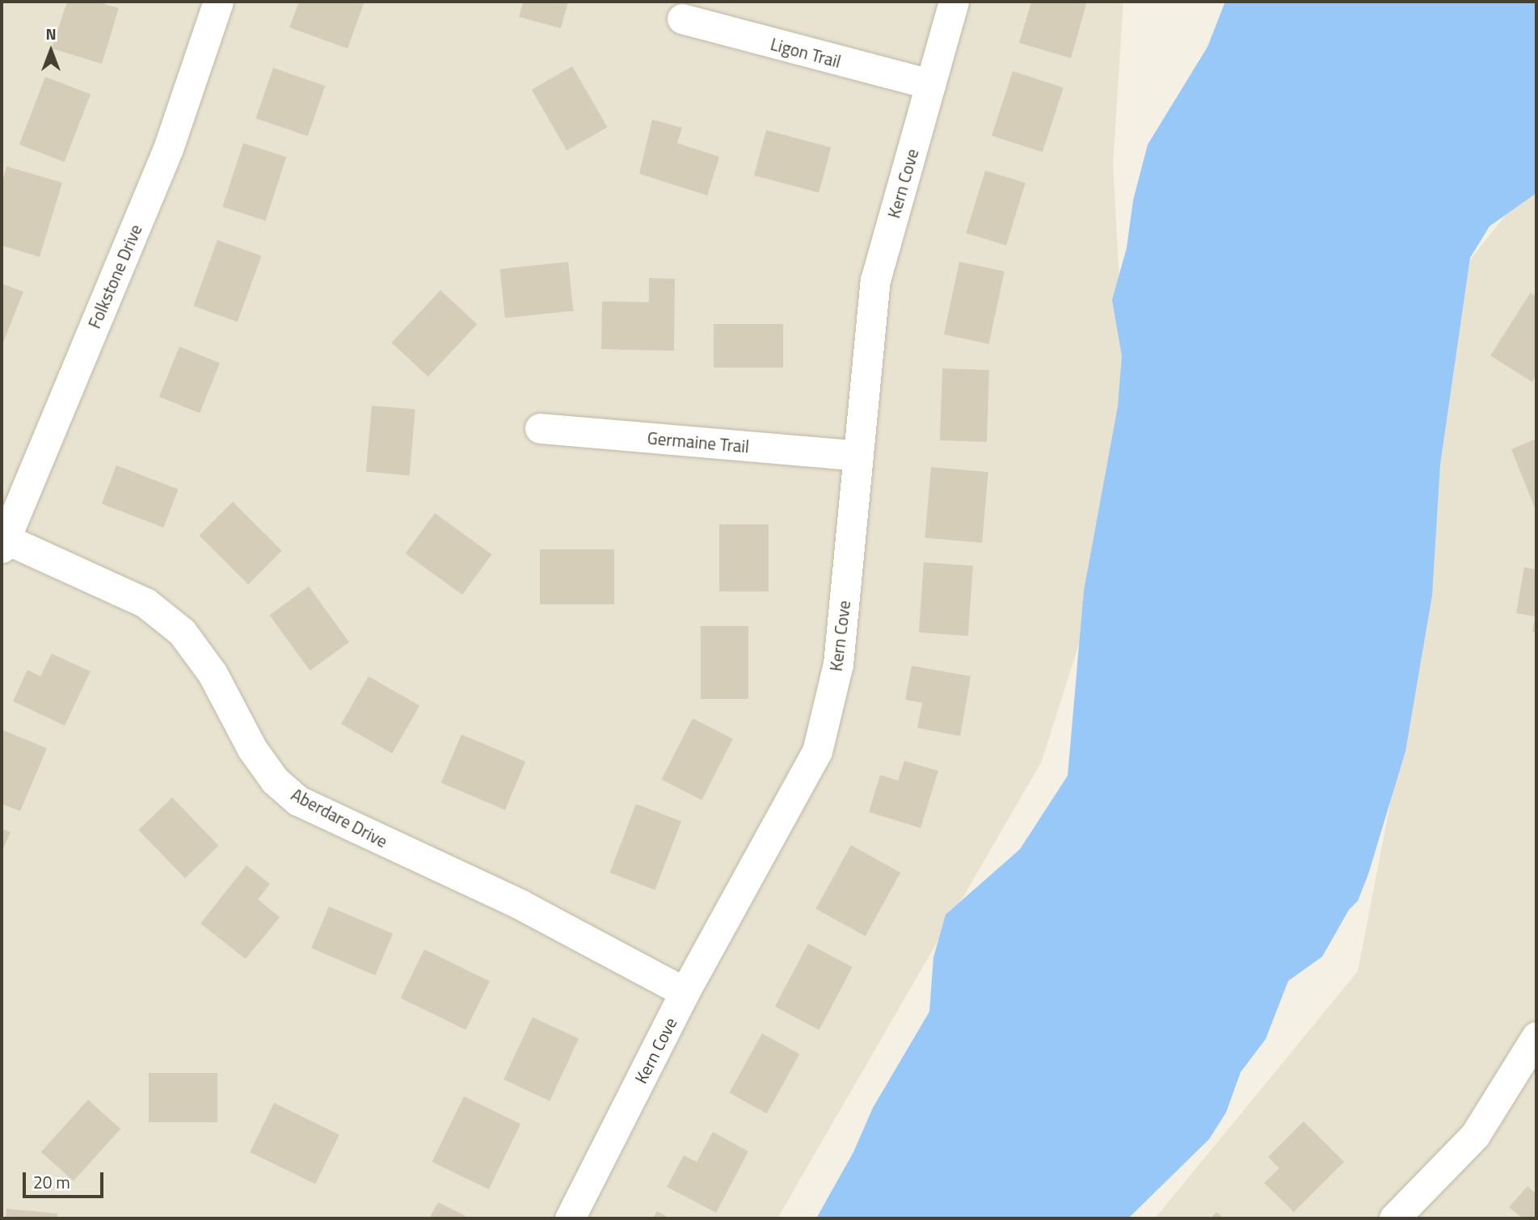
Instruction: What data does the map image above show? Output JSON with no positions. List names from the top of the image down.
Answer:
{
  "streets": {
    "street": [
      "Ligon Trail",
      "Kern Cove",
      "Folkstone Drive",
      "Germaine Trail",
      "Aberdare Drive"
    ]
  },
  "crossings": [
    ["Ligon Trail", "Kern Cove"],
    ["Kern Cove", "Germaine Trail"],
    ["Kern Cove", "Aberdare Drive"],
    ["Folkstone Drive", "Aberdare Drive"]
  ],
  "scale_bar": "20 m",
  "north": "top"
}
